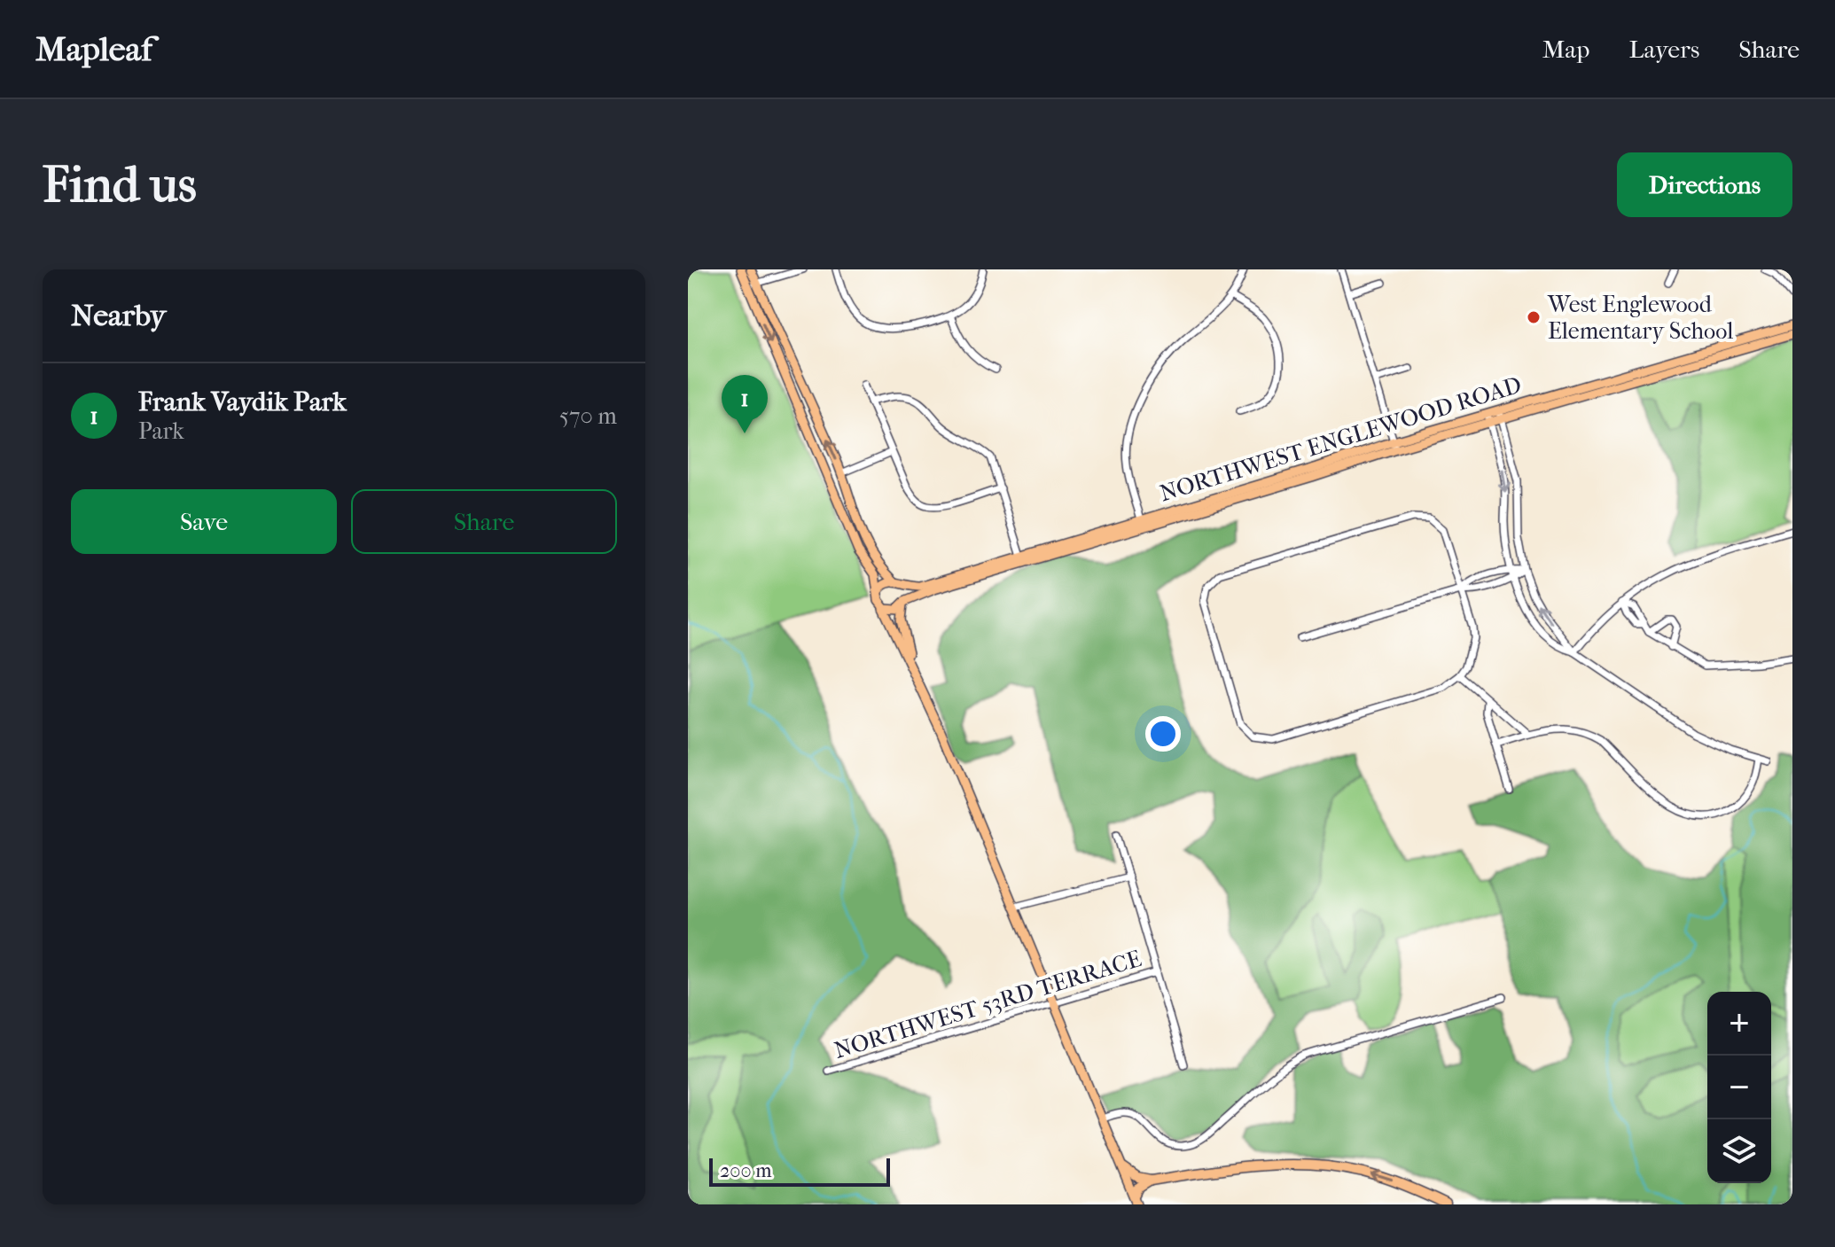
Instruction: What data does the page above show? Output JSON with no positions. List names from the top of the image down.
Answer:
{
  "streets": {
    "main road": ["NORTHWEST ENGLEWOOD ROAD"],
    "street": ["NORTHWEST 53RD TERRACE"]
  },
  "places": ["West Englewood Elementary School"],
  "scale_bar": "200 m",
  "page": {
    "header": "Mapleaf",
    "nav": ["Map", "Layers", "Share"],
    "buttons": [
      "Directions",
      ["Save", "Share"]
    ],
    "title": "Find us",
    "heading": "Nearby",
    "list": [
      {
        "mark": "1",
        "name": "Frank Vaydik Park",
        "note": "Park",
        "value": "570 m"
      }
    ],
    "pins": "1",
    "map_buttons": ["+", "−"],
    "scale": "200 m"
  }
}
